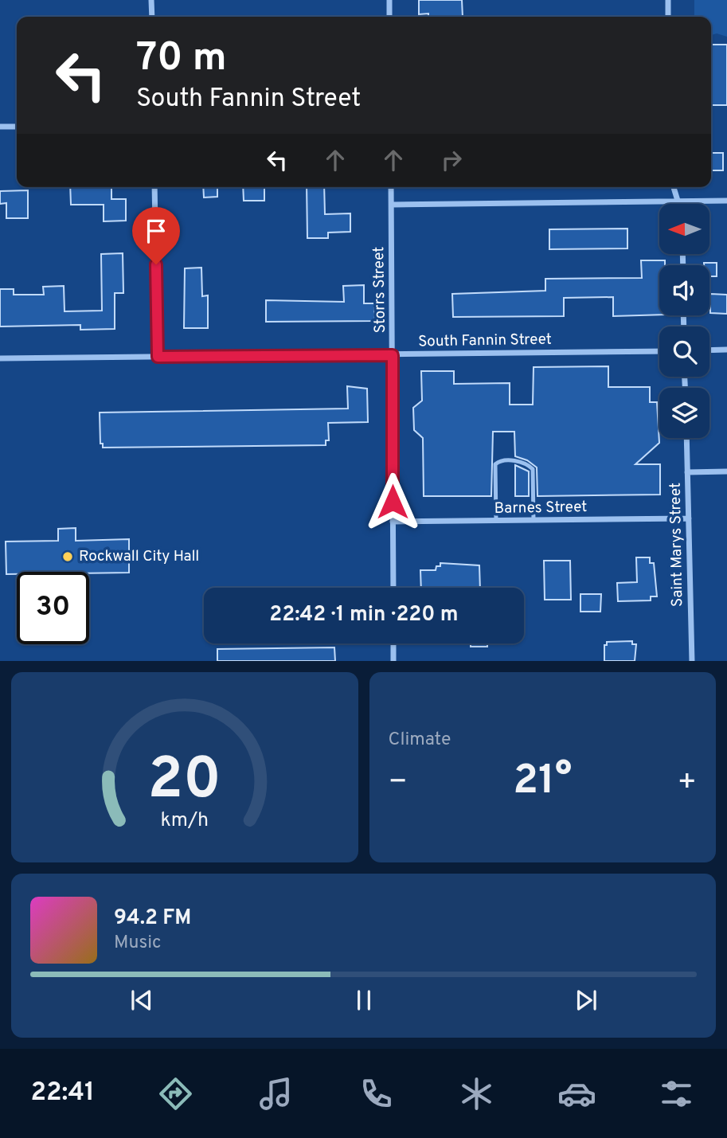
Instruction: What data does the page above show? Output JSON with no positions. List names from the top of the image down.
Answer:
{
  "streets": {
    "street": [
      "Storrs Street",
      "South Fannin Street",
      "Barnes Street",
      "Saint Marys Street"
    ]
  },
  "crossings": [
    ["Storrs Street", "South Fannin Street"],
    ["Storrs Street", "Barnes Street"],
    ["Barnes Street", "Saint Marys Street"]
  ],
  "places": ["Rockwall City Hall"],
  "north": "left",
  "page": {
    "turn": ["70 m", "South Fannin Street"],
    "limit": "30",
    "trip": "22:42 · 1 min · 220 m",
    "tile": "Climate",
    "heat": ["−", "21°", "+"],
    "song": ["94.2 FM", "Music"],
    "tabs": "22:41",
    "gauge": ["20", "km/h"]
  }
}
